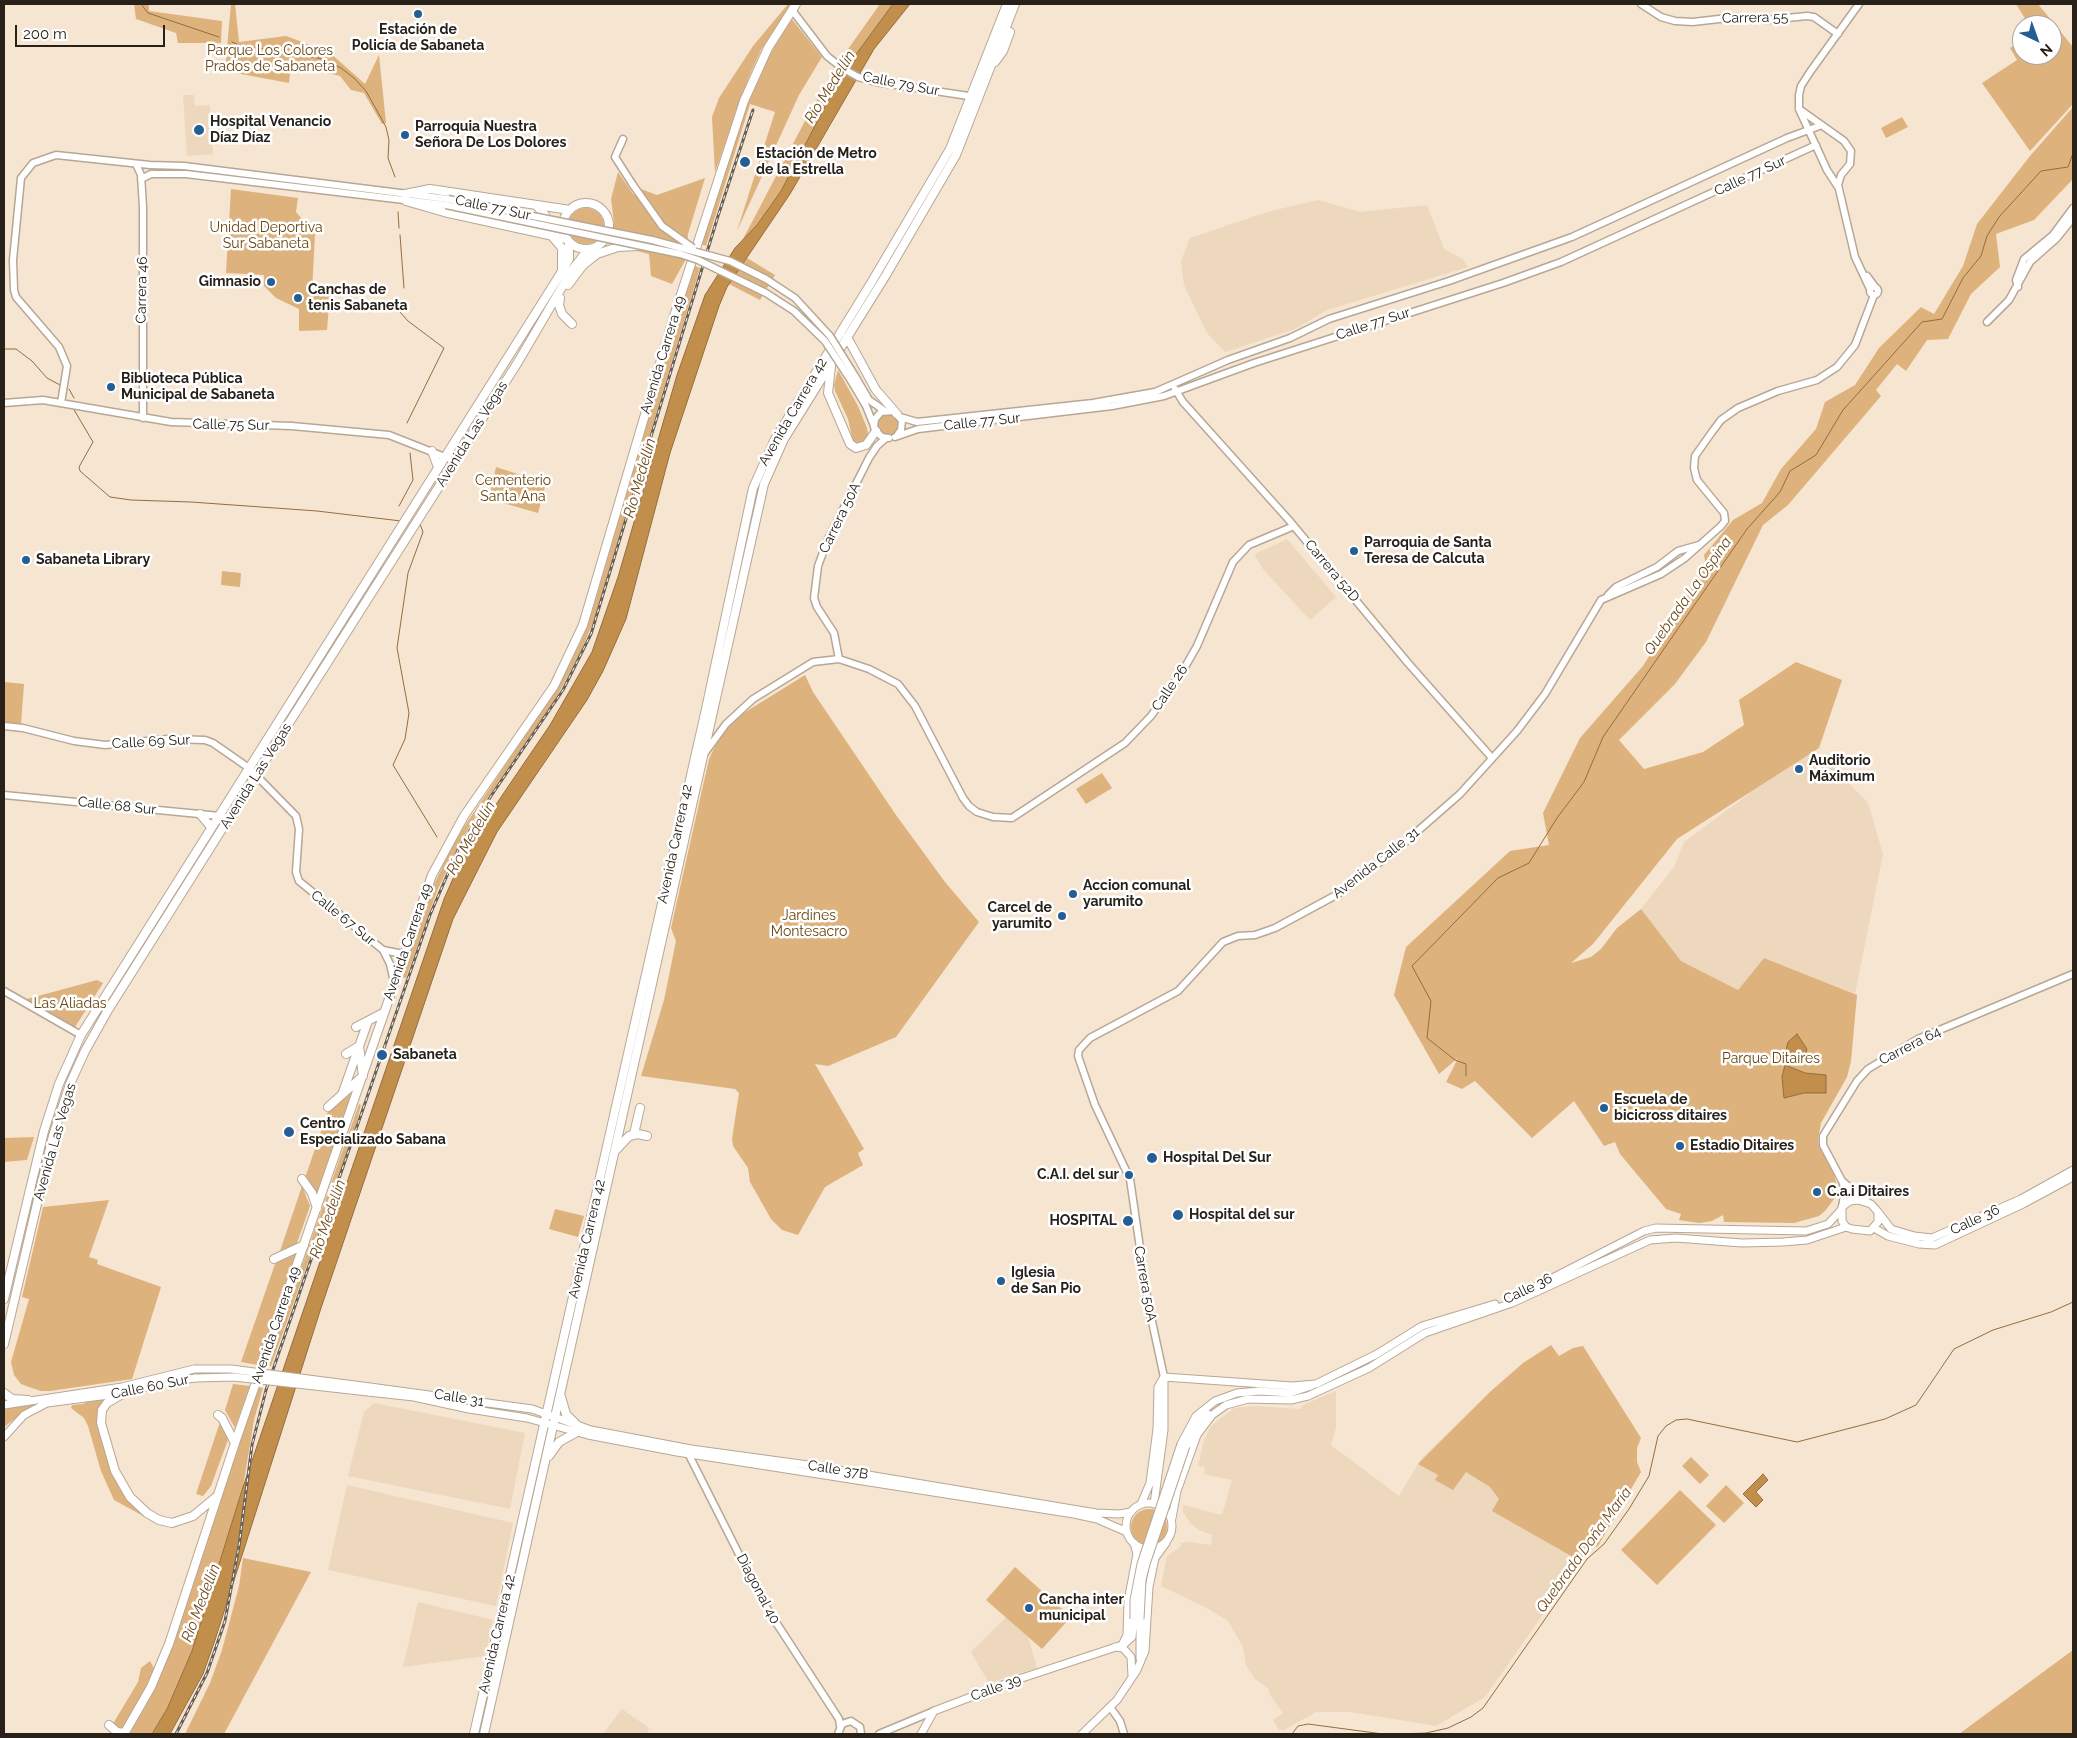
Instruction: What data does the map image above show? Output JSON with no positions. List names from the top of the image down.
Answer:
{
  "streets": {
    "main road": [
      "Avenida Carrera 49",
      "Avenida Carrera 42",
      "Avenida Las Vegas",
      "Carrera 50A",
      "Calle 36",
      "Calle 60 Sur",
      "Calle 31",
      "Calle 37B",
      "Calle 39"
    ],
    "street": [
      "Carrera 55",
      "Calle 79 Sur",
      "Calle 77 Sur",
      "Carrera 46",
      "Calle 75 Sur",
      "Carrera 52D",
      "Calle 26",
      "Calle 69 Sur",
      "Calle 68 Sur",
      "Avenida Calle 31",
      "Calle 67 Sur",
      "Carrera 64",
      "Diagonal 40"
    ]
  },
  "crossings": [
    ["Calle 79 Sur", "Avenida Carrera 49"],
    ["Calle 79 Sur", "Avenida Carrera 42"],
    ["Calle 77 Sur", "Carrera 46"],
    ["Calle 77 Sur", "Calle 75 Sur"],
    ["Calle 77 Sur", "Carrera 50A"],
    ["Calle 77 Sur", "Carrera 52D"],
    ["Carrera 46", "Calle 75 Sur"],
    ["Avenida Carrera 49", "Calle 67 Sur"],
    ["Avenida Carrera 42", "Calle 31"],
    ["Avenida Carrera 42", "Calle 37B"],
    ["Calle 75 Sur", "Avenida Las Vegas"],
    ["Avenida Las Vegas", "Calle 69 Sur"],
    ["Avenida Las Vegas", "Calle 68 Sur"],
    ["Carrera 50A", "Calle 26"],
    ["Carrera 50A", "Avenida Calle 31"],
    ["Carrera 50A", "Calle 36"],
    ["Carrera 50A", "Calle 37B"],
    ["Carrera 52D", "Calle 26"],
    ["Carrera 52D", "Avenida Calle 31"],
    ["Calle 69 Sur", "Calle 67 Sur"],
    ["Carrera 64", "Calle 36"],
    ["Calle 36", "Calle 37B"],
    ["Calle 60 Sur", "Calle 31"],
    ["Calle 31", "Calle 37B"],
    ["Calle 37B", "Diagonal 40"]
  ],
  "water": ["Río Medellín", "Quebrada La Ospina", "Quebrada Doña María"],
  "parks": [
    "Parque Los Colores Prados de Sabaneta",
    "Unidad Deportiva Sur Sabaneta",
    "Cementerio Santa Ana",
    "Jardines Montesacro",
    "Las Aliadas",
    "Parque Ditaires"
  ],
  "places": [
    "Estación de Policía de Sabaneta",
    "Hospital Venancio Díaz Díaz",
    "Parroquia Nuestra Señora De Los Dolores",
    "Estación de Metro de la Estrella",
    "Gimnasio",
    "Canchas de tenis Sabaneta",
    "Biblioteca Pública Municipal de Sabaneta",
    "Parroquia de Santa Teresa de Calcuta",
    "Sabaneta Library",
    "Auditorio Máximum",
    "Accion comunal yarumito",
    "Carcel de yarumito",
    "Sabaneta",
    "Escuela de bicicross ditaires",
    "Centro Especializado Sabana",
    "Estadio Ditaires",
    "Hospital Del Sur",
    "C.A.I. del sur",
    "C.a.i Ditaires",
    "Hospital del sur",
    "HOSPITAL",
    "Iglesia de San Pio",
    "Cancha inter municipal"
  ],
  "scale_bar": "200 m",
  "north": "bottom right"
}
